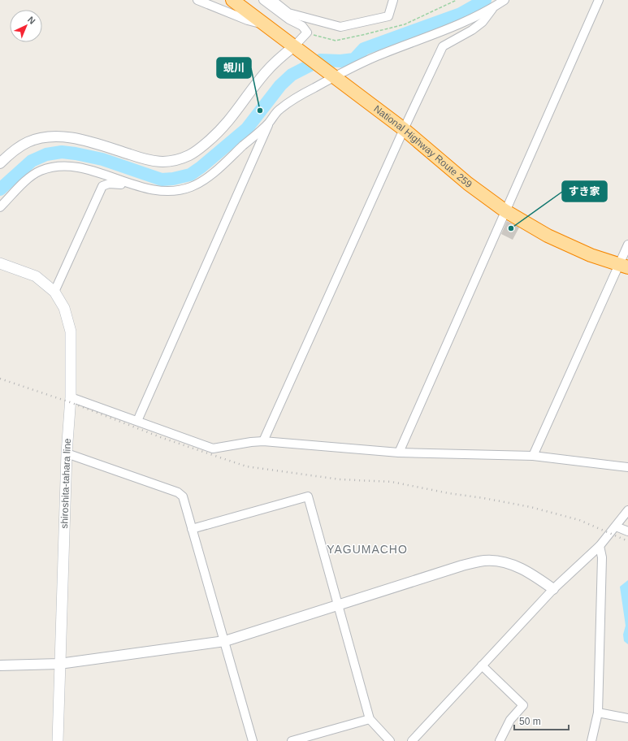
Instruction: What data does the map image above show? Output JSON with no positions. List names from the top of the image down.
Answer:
{
  "streets": {
    "highway": ["National Highway Route 259"],
    "main road": ["shiroshita-tahara line"]
  },
  "districts": ["YAGUMACHO"],
  "places": ["蜆川", "すき家"],
  "scale_bar": "50 m",
  "north": "top right"
}
